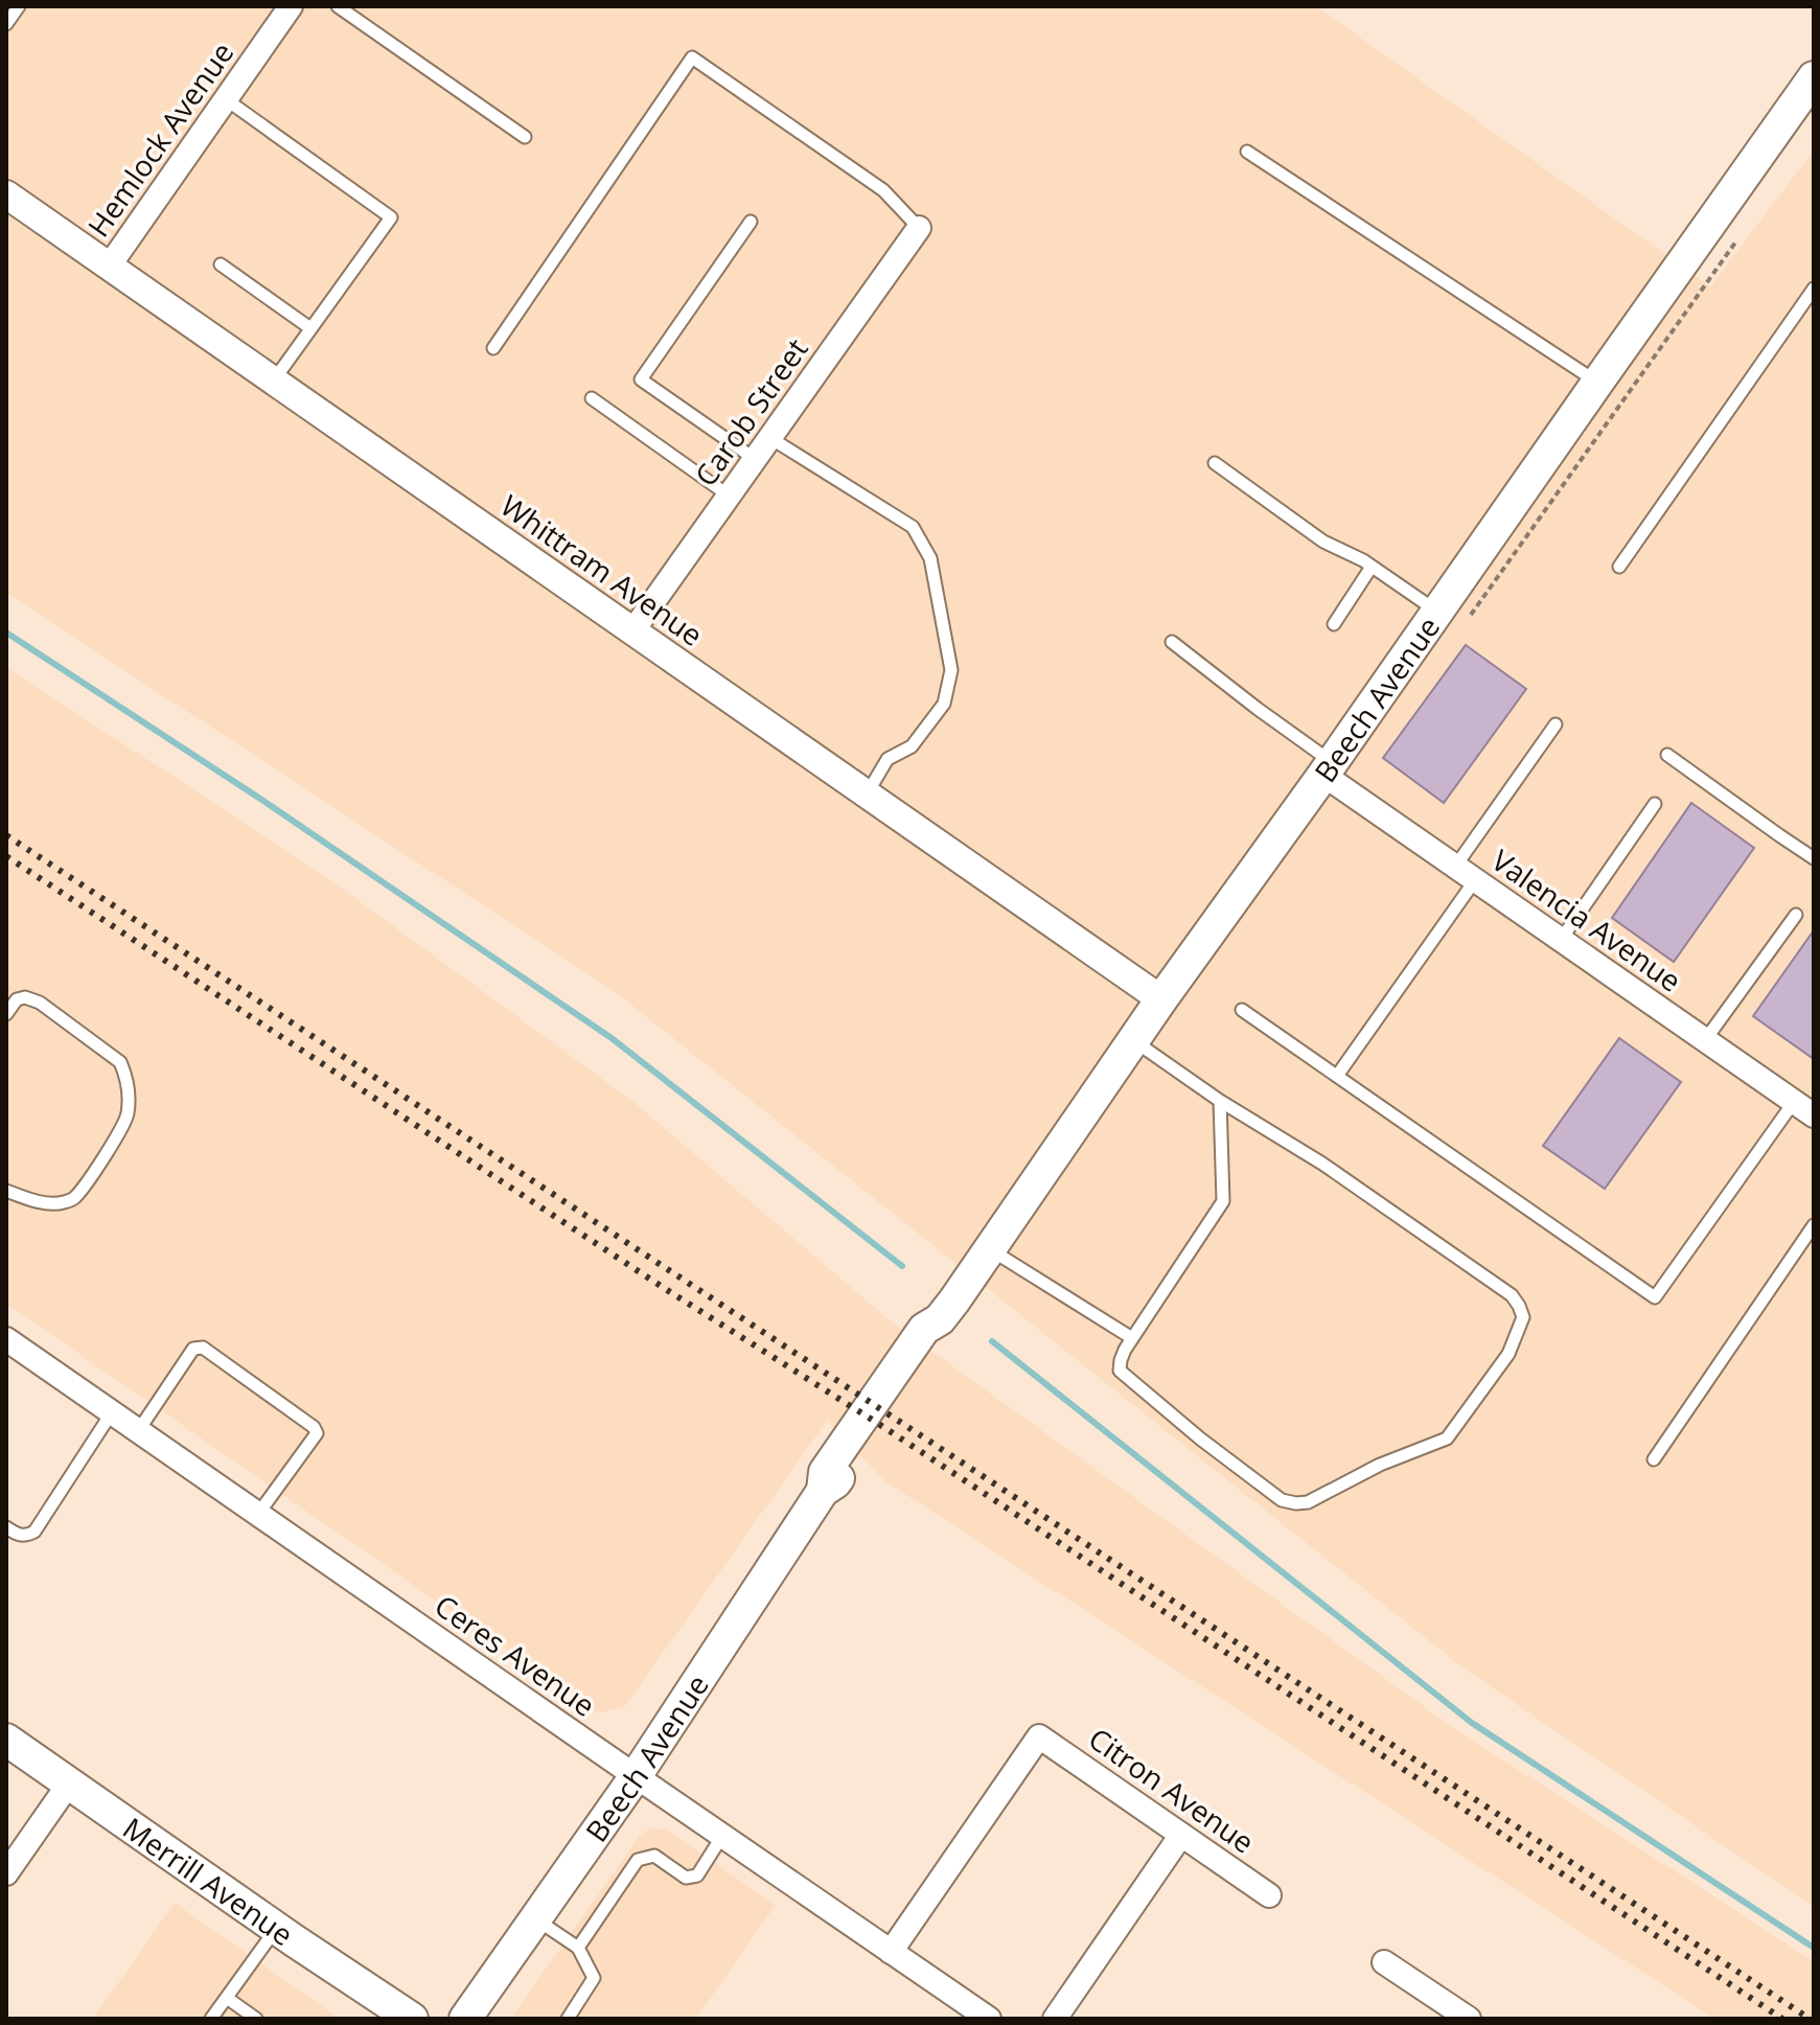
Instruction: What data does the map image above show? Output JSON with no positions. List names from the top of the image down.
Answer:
{
  "streets": {
    "main road": ["Beech Avenue", "Merrill Avenue"],
    "street": [
      "Hemlock Avenue",
      "Carob Street",
      "Whittram Avenue",
      "Valencia Avenue",
      "Ceres Avenue",
      "Citron Avenue"
    ]
  },
  "crossings": [
    ["Hemlock Avenue", "Whittram Avenue"],
    ["Carob Street", "Whittram Avenue"],
    ["Whittram Avenue", "Beech Avenue"],
    ["Beech Avenue", "Valencia Avenue"],
    ["Beech Avenue", "Ceres Avenue"],
    ["Ceres Avenue", "Citron Avenue"]
  ]
}
